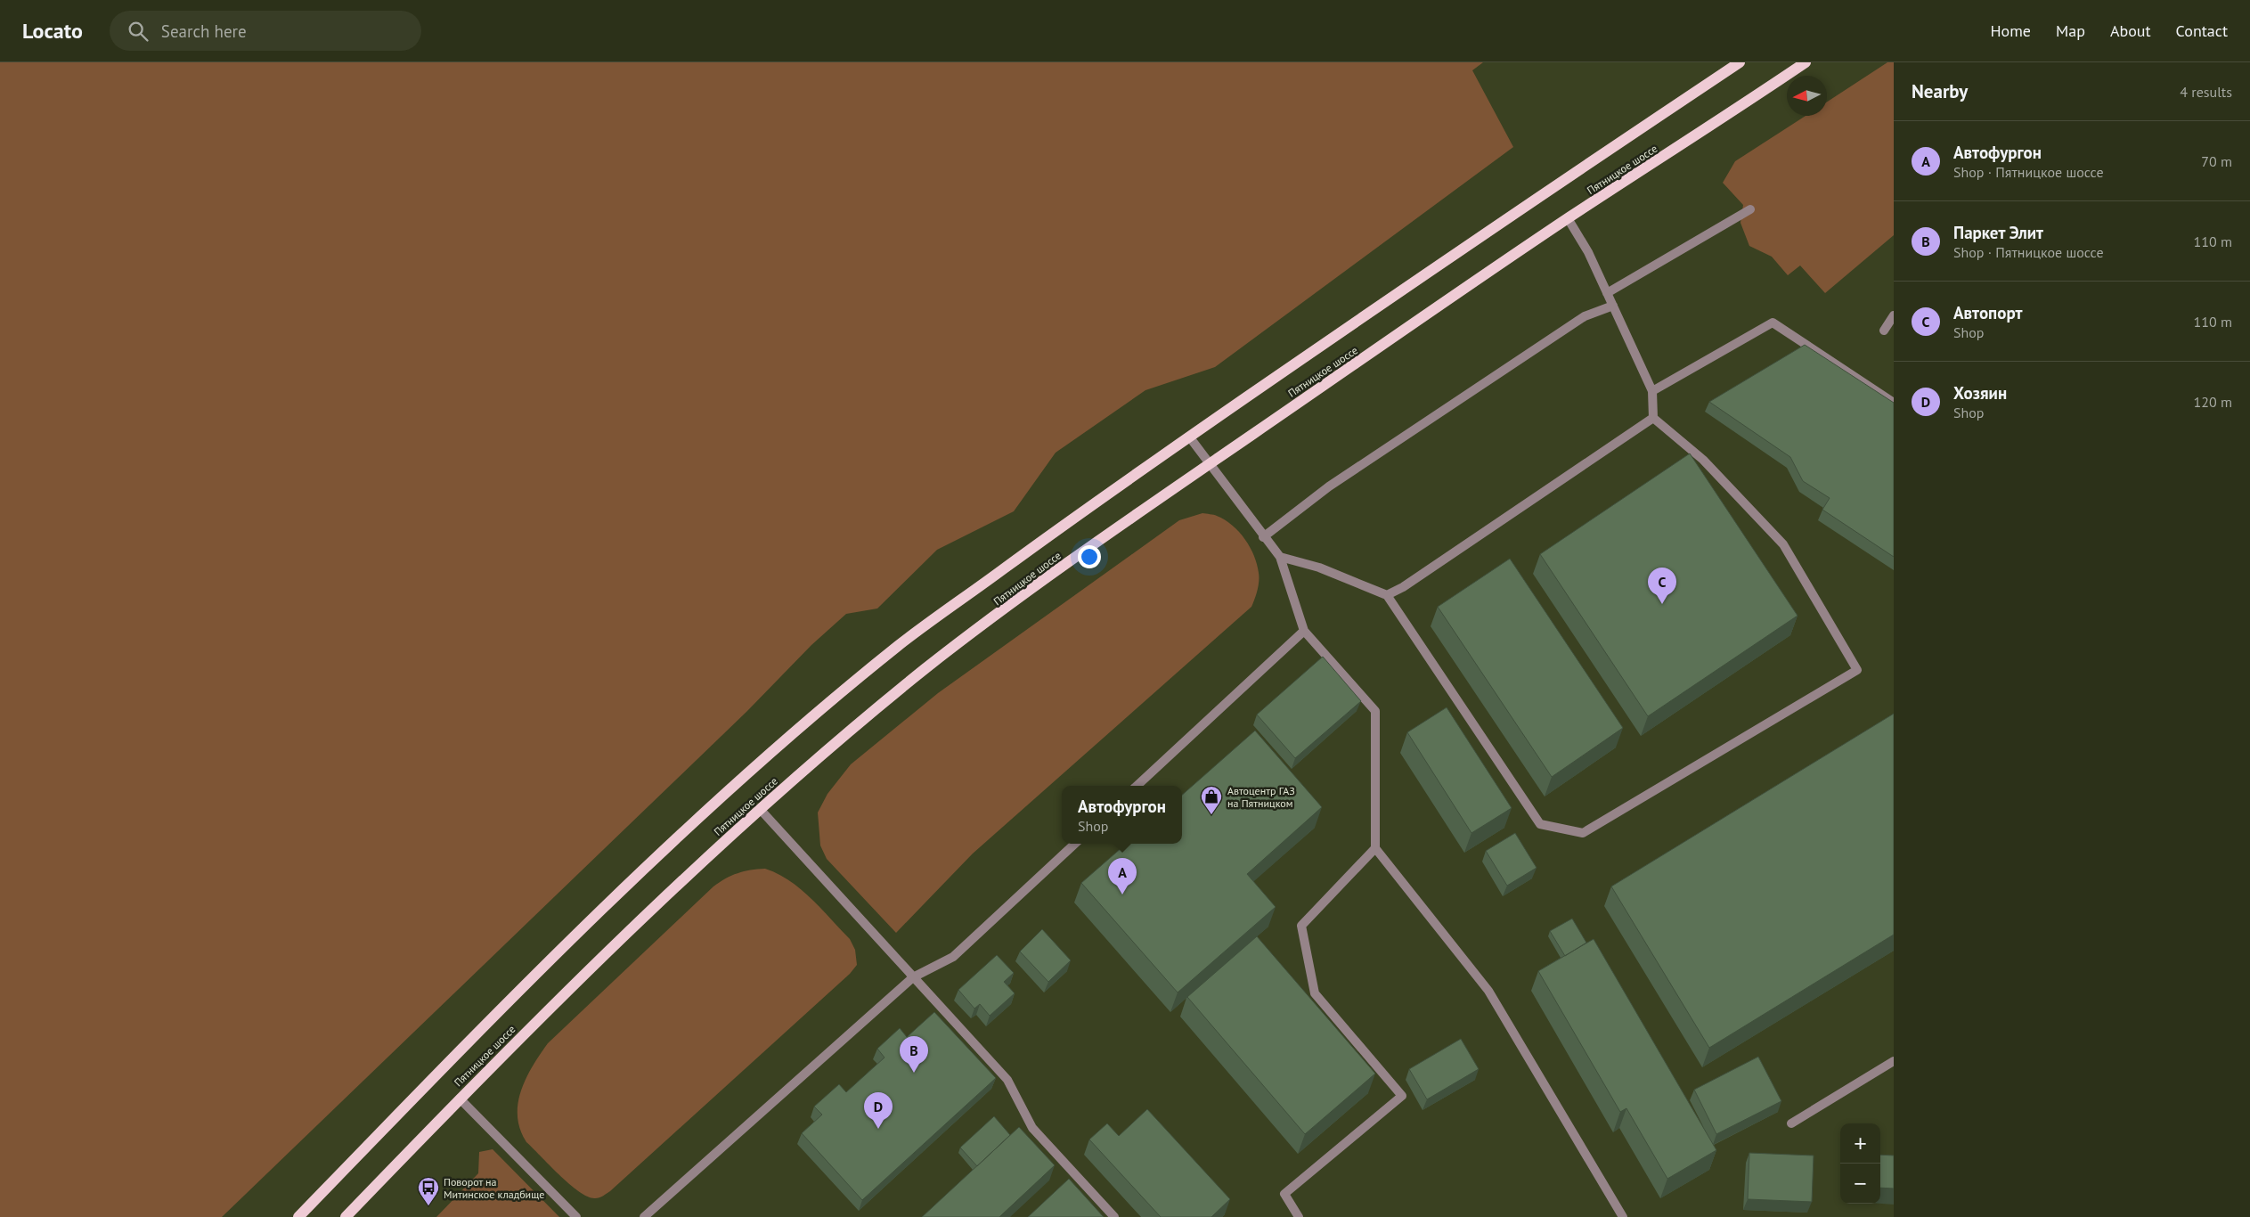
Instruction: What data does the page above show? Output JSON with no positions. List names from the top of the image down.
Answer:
{
  "streets": {
    "main road": ["Пятницкое шоссе"]
  },
  "places": {
    "shop": ["Автоцентр ГАЗ на Пятницком"],
    "bus stop": ["Поворот на Митинское кладбище"]
  },
  "north": "left",
  "page": {
    "header": "Locato",
    "search": "Search here",
    "nav": [
      "Home",
      "Map",
      "About",
      "Contact"
    ],
    "heading": ["Nearby", "4 results"],
    "list": [
      {
        "mark": "A",
        "name": "Автофургон",
        "note": "Shop · Пятницкое шоссе",
        "value": "70 m"
      },
      {
        "mark": "B",
        "name": "Паркет Элит",
        "note": "Shop · Пятницкое шоссе",
        "value": "110 m"
      },
      {
        "mark": "C",
        "name": "Автопорт",
        "note": "Shop",
        "value": "110 m"
      },
      {
        "mark": "D",
        "name": "Хозяин",
        "note": "Shop",
        "value": "120 m"
      }
    ],
    "pins": [
      "C",
      "A",
      "B",
      "D"
    ],
    "popup": ["Автофургон", "Shop"],
    "map_buttons": ["+", "−"]
  }
}
